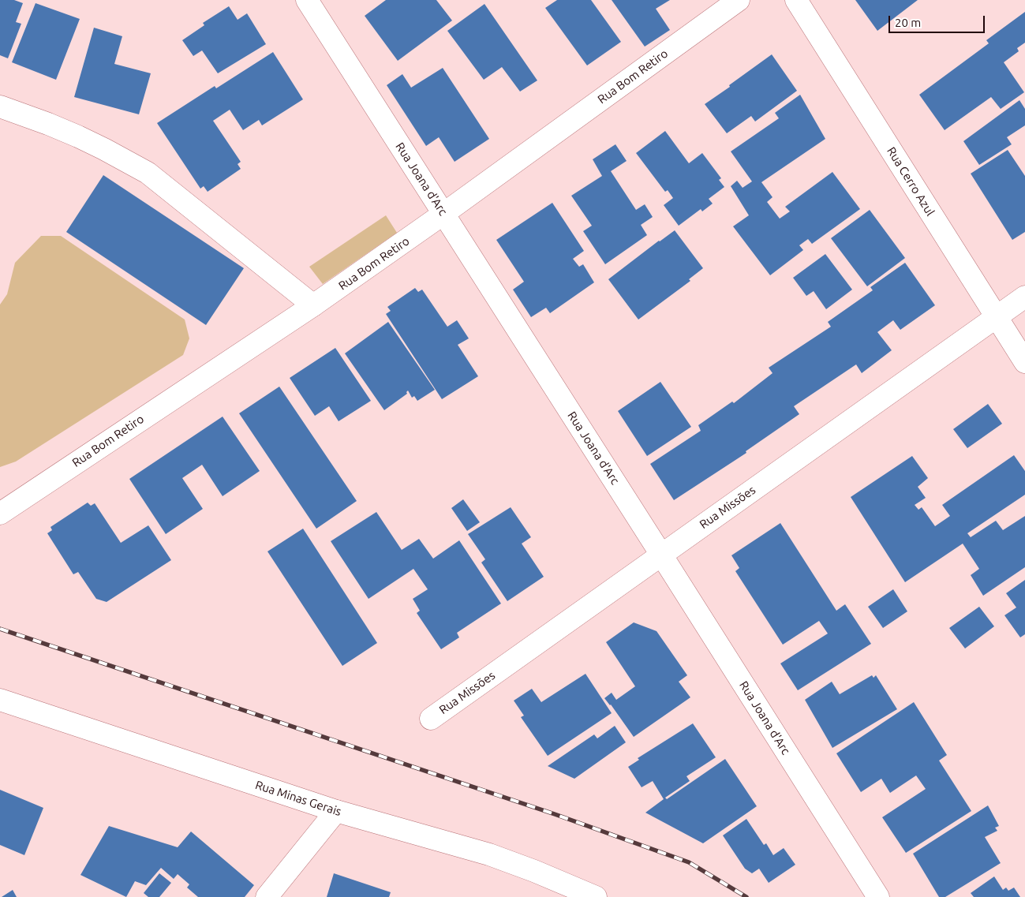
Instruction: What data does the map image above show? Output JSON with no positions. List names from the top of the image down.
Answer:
{
  "streets": {
    "street": [
      "Rua Bom Retiro",
      "Rua Joana d'Arc",
      "Rua Cerro Azul",
      "Rua Missões",
      "Rua Minas Gerais"
    ]
  },
  "crossings": [
    ["Rua Bom Retiro", "Rua Joana d'Arc"],
    ["Rua Joana d'Arc", "Rua Missões"],
    ["Rua Cerro Azul", "Rua Missões"]
  ],
  "scale_bar": "20 m"
}
